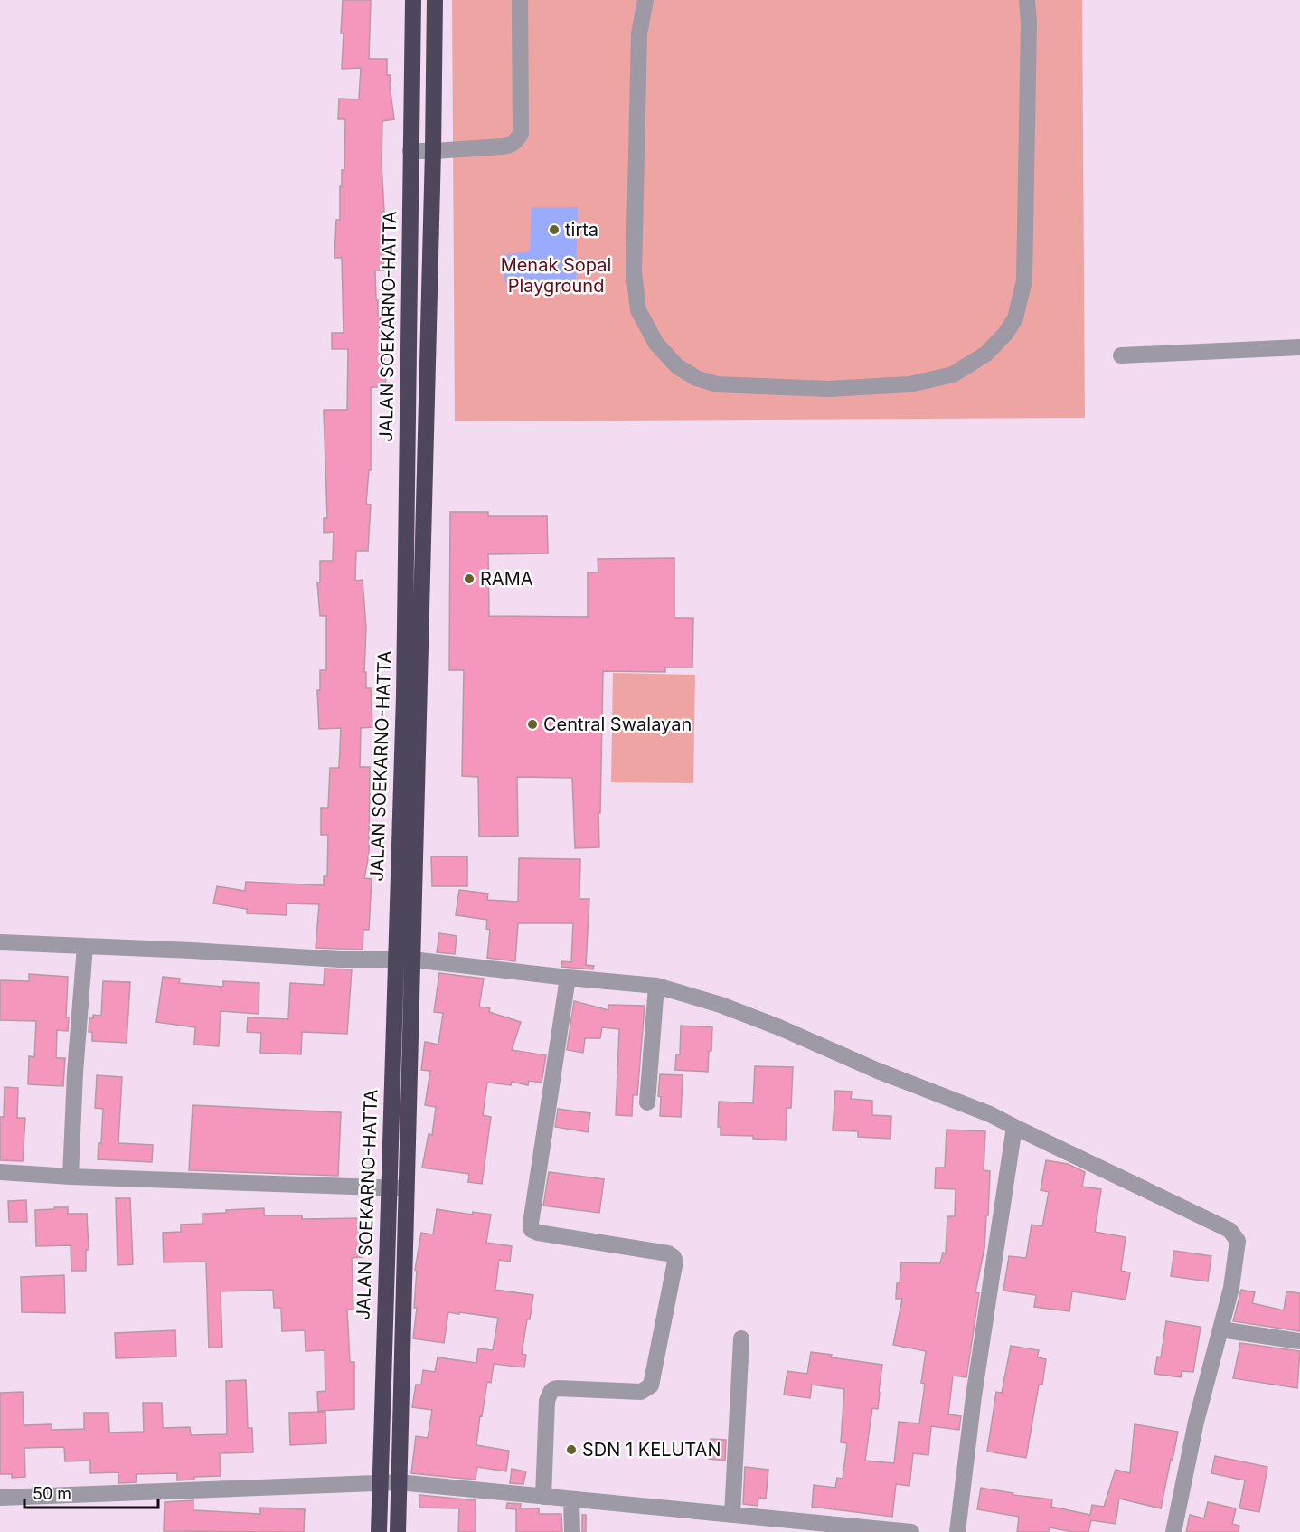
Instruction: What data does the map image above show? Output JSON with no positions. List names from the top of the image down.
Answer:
{
  "streets": {
    "highway": ["JALAN SOEKARNO-HATTA"]
  },
  "parks": ["Menak Sopal Playground"],
  "places": [
    "tirta",
    "RAMA",
    "Central Swalayan",
    "SDN 1 KELUTAN"
  ],
  "scale_bar": "50 m"
}
